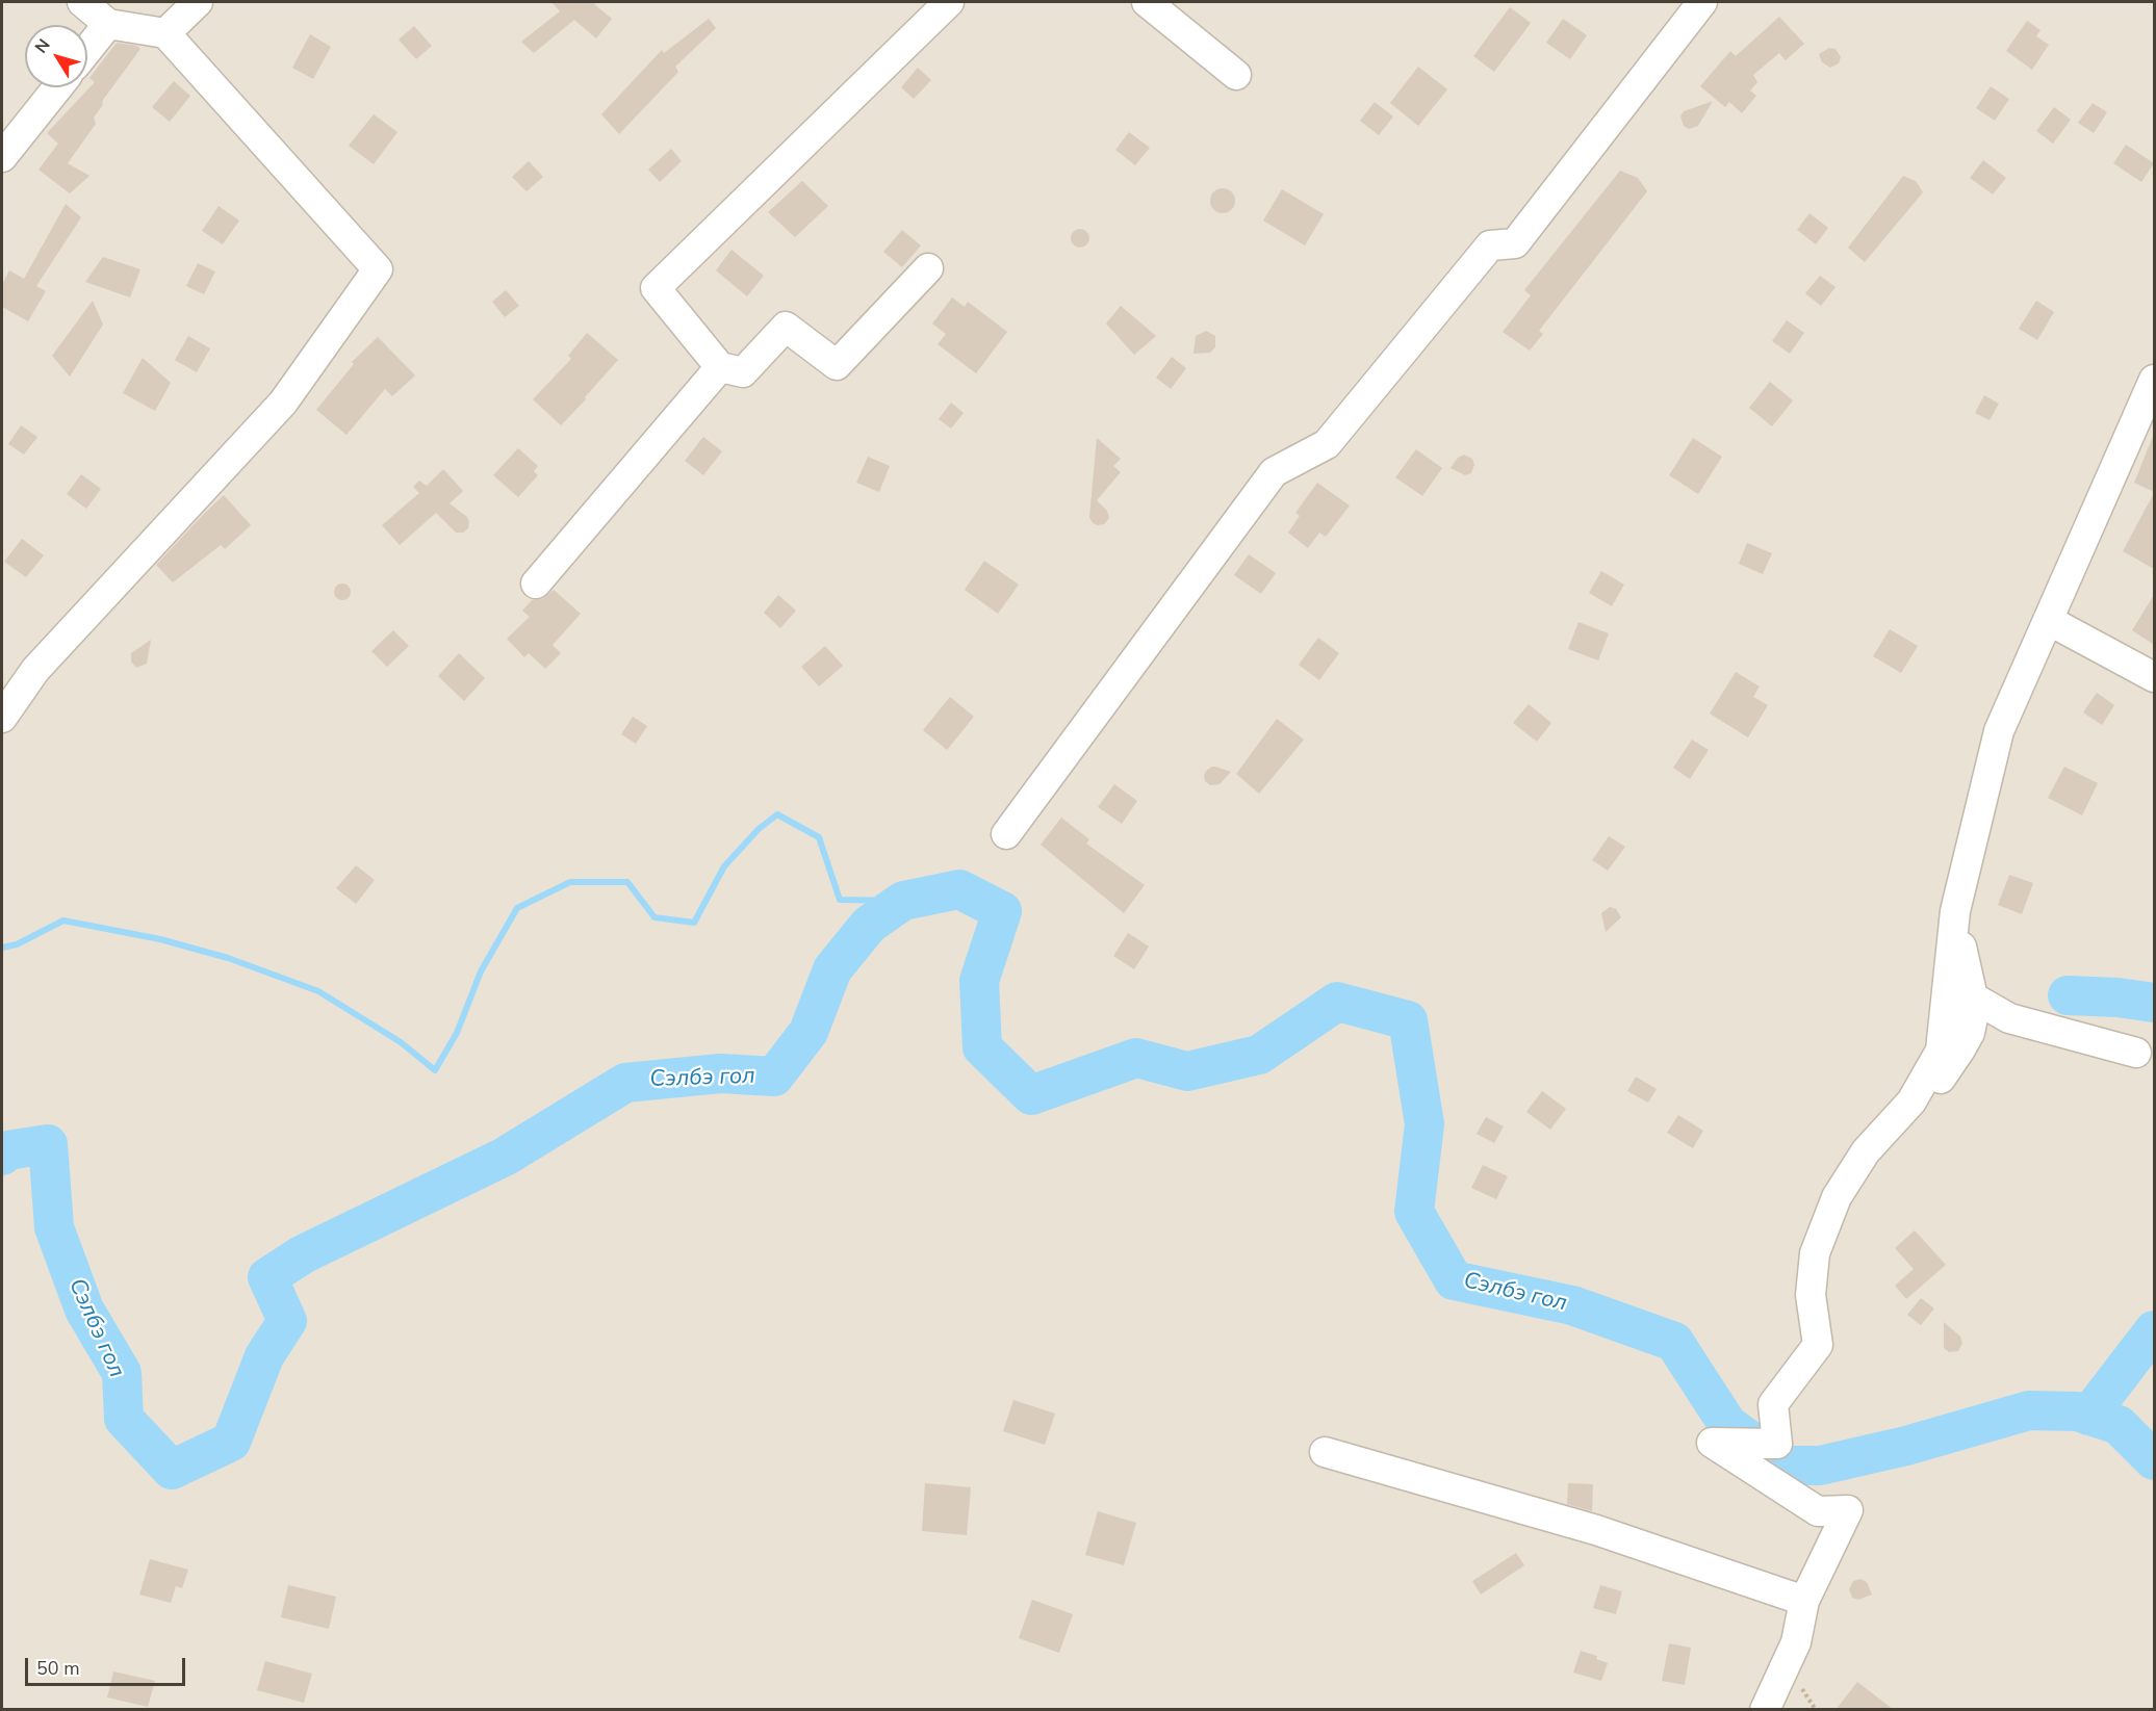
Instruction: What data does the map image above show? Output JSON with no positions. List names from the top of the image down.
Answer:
{
  "water": ["Сэлбэ гол"],
  "scale_bar": "50 m",
  "north": "top left"
}
